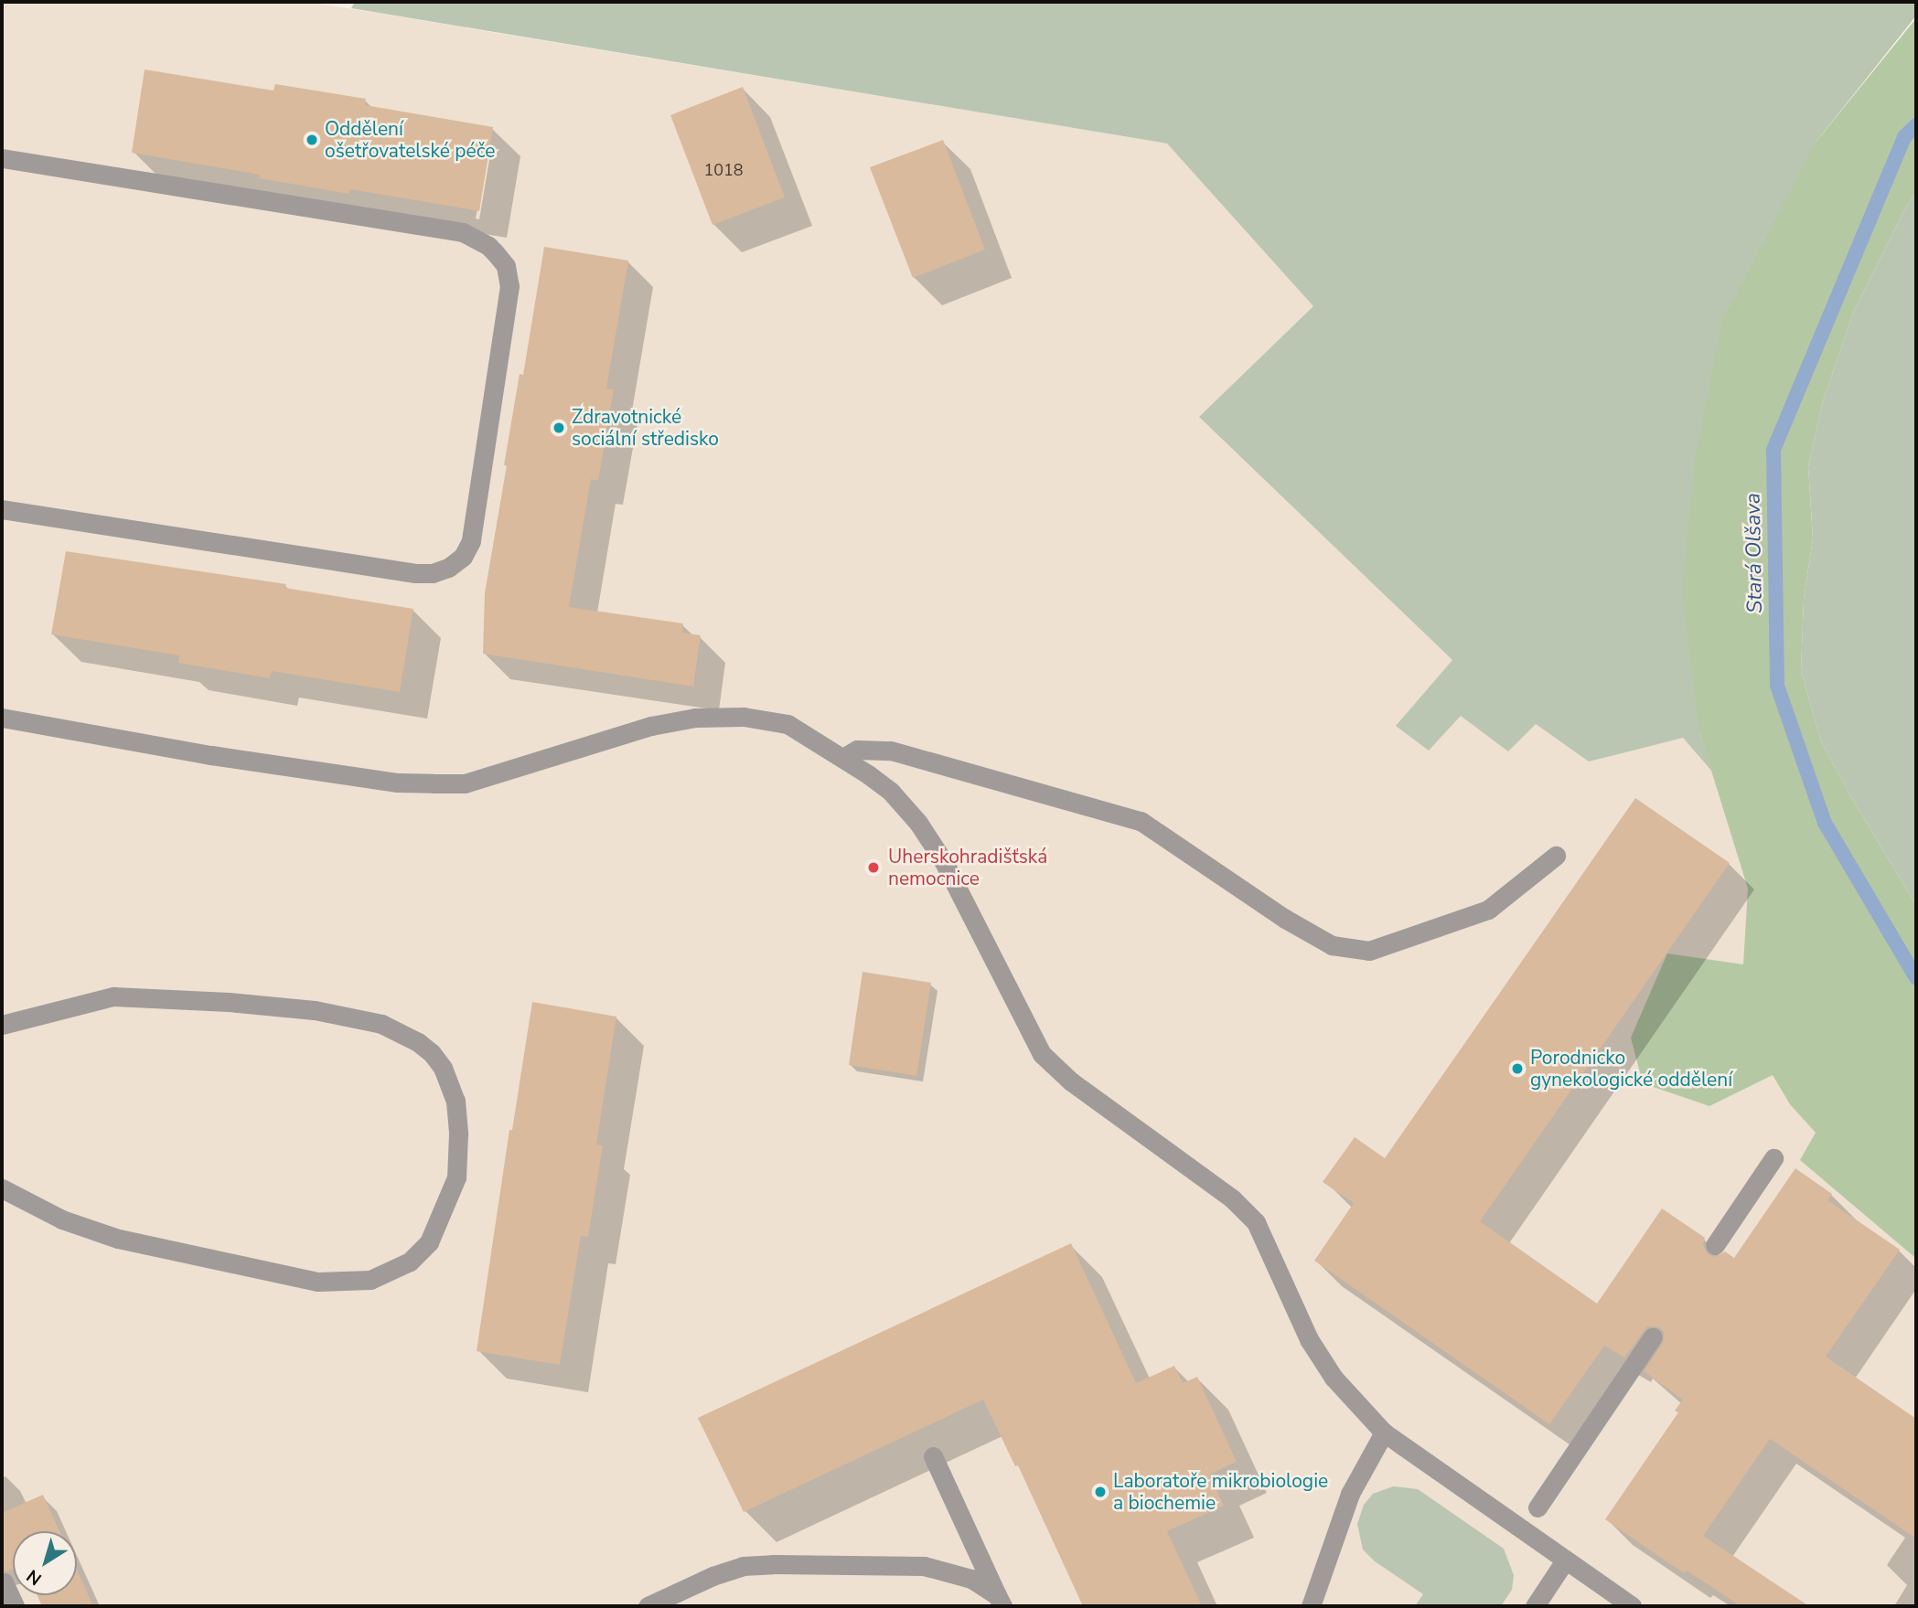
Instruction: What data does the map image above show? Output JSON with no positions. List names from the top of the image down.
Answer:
{
  "water": ["Stará Olšava"],
  "places": [
    "Oddělení ošetřovatelské péče",
    "Zdravotnické sociální středisko",
    "Uherskohradišťská nemocnice",
    "Porodnicko gynekologické oddělení",
    "Laboratoře mikrobiologie a biochemie"
  ],
  "house_numbers": ["1018"],
  "north": "bottom left"
}
